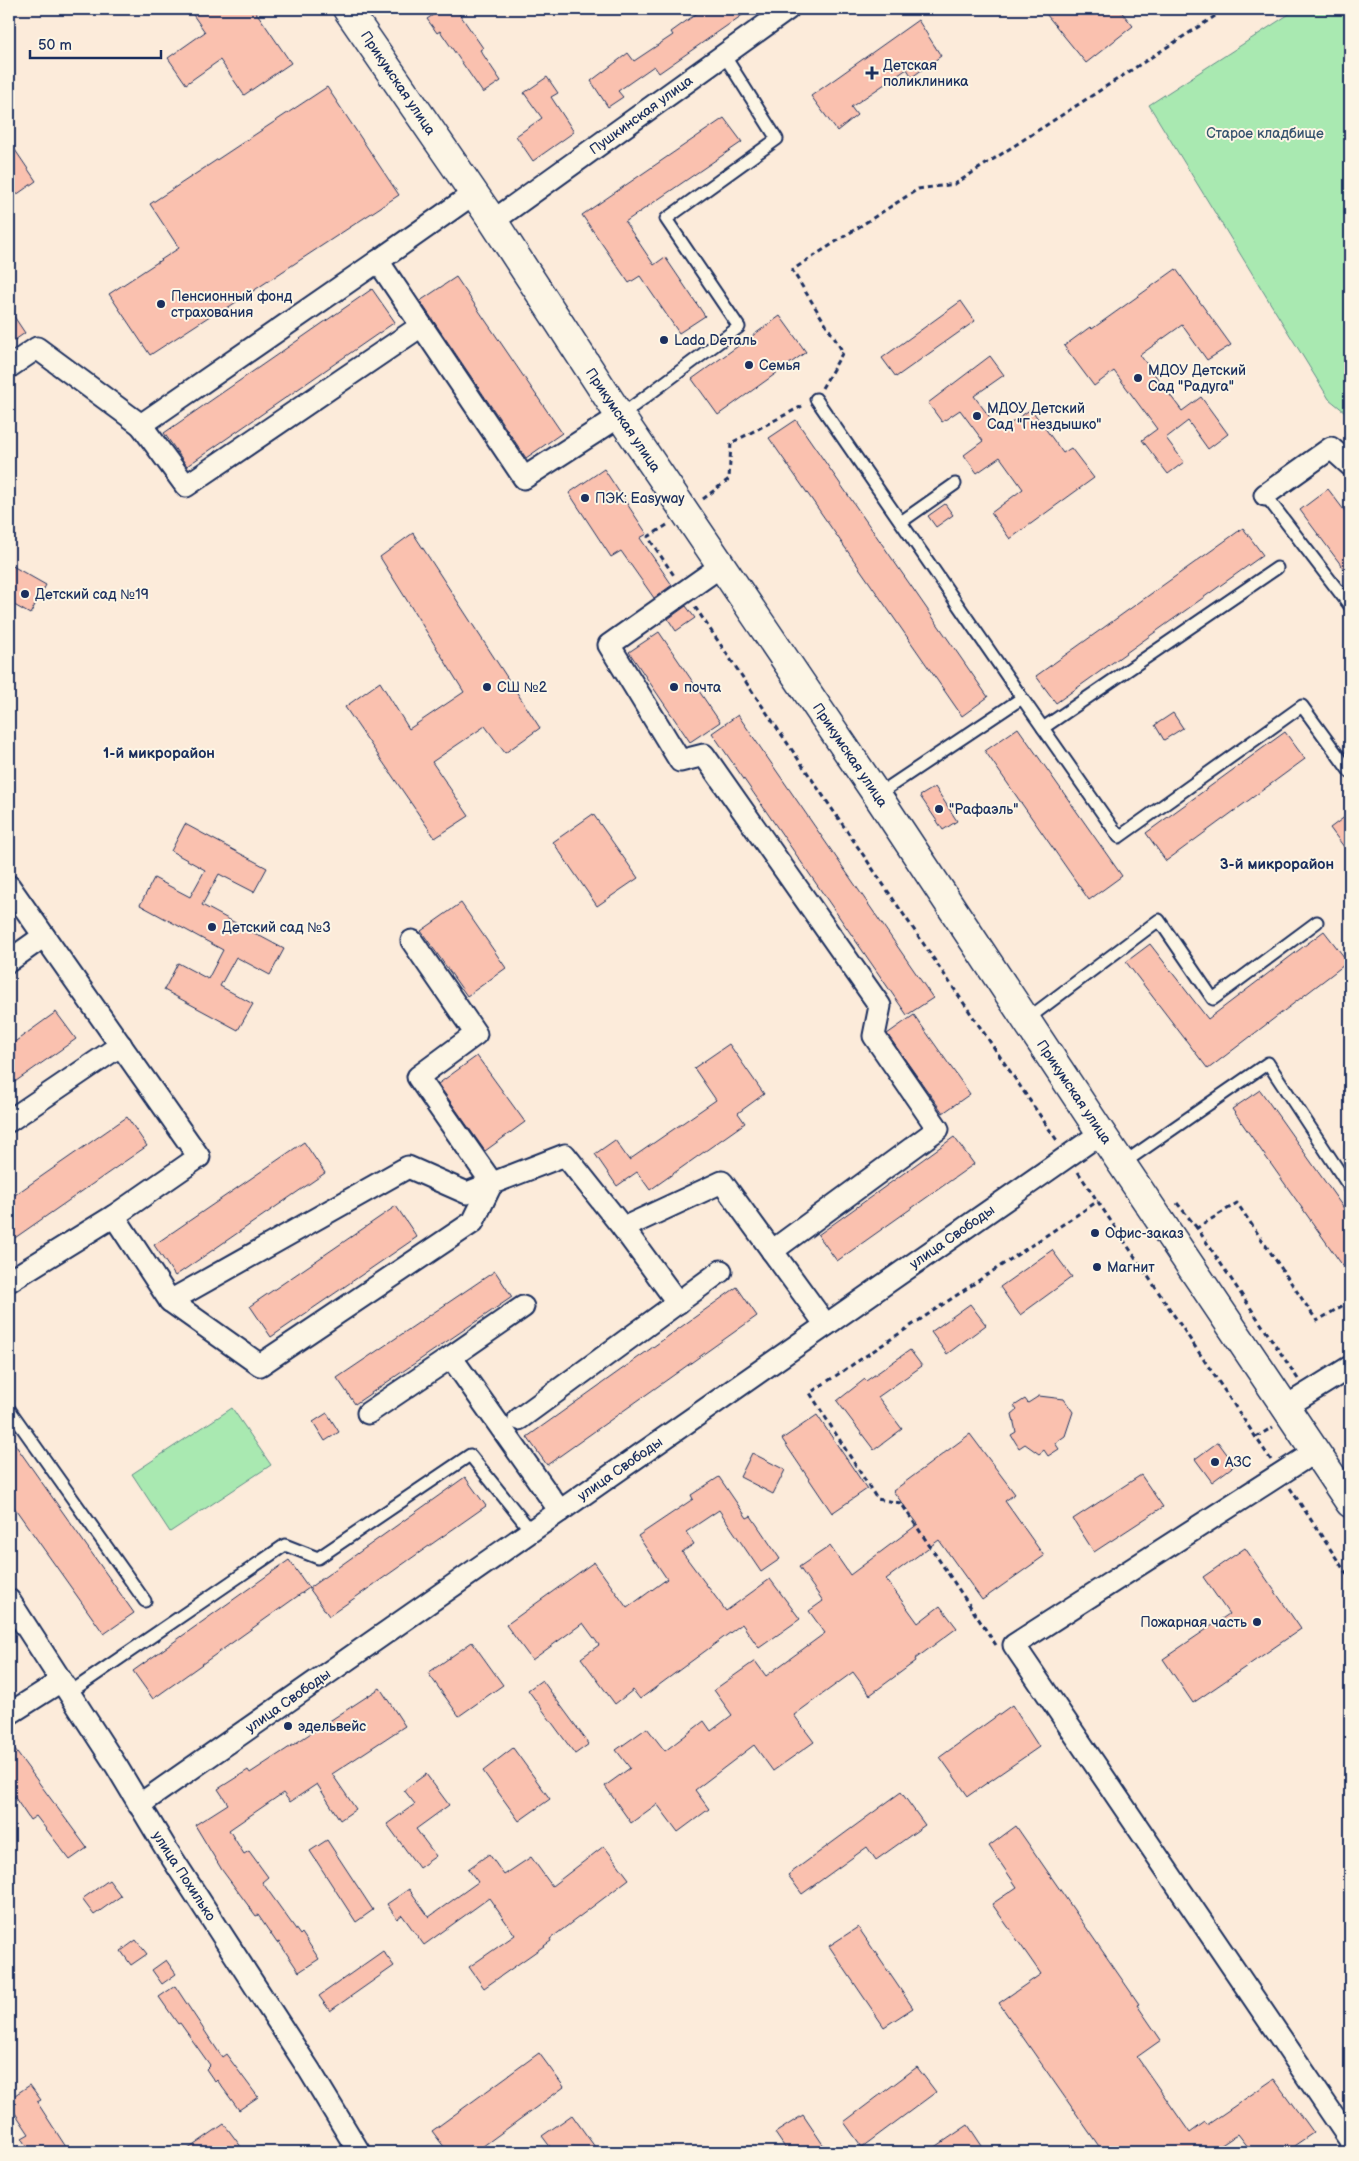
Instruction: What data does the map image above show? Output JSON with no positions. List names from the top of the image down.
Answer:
{
  "streets": {
    "main road": ["Прикумская улица"],
    "street": ["Пушкинская улица", "улица Свободы", "улица Похилько"]
  },
  "crossings": [
    ["Прикумская улица", "Пушкинская улица"],
    ["Прикумская улица", "улица Свободы"],
    ["улица Свободы", "улица Похилько"]
  ],
  "districts": ["1-й микрорайон", "3-й микрорайон"],
  "parks": ["Старое кладбище"],
  "places": {
    "health": ["Детская поликлиника"],
    "other": [
      "Пенсионный фонд страхования",
      "Lada Dеталь",
      "Семья",
      "МДОУ Детский Сад \"Радуга\"",
      "МДОУ Детский Сад \"Гнездышко\"",
      "ПЭК: Easyway",
      "Детский сад №19",
      "СШ №2",
      "почта",
      "\"Рафаэль\"",
      "Детский сад №3",
      "Офис-заказ",
      "Магнит",
      "АЗС",
      "Пожарная часть",
      "эдельвейс"
    ]
  },
  "scale_bar": "50 m"
}
